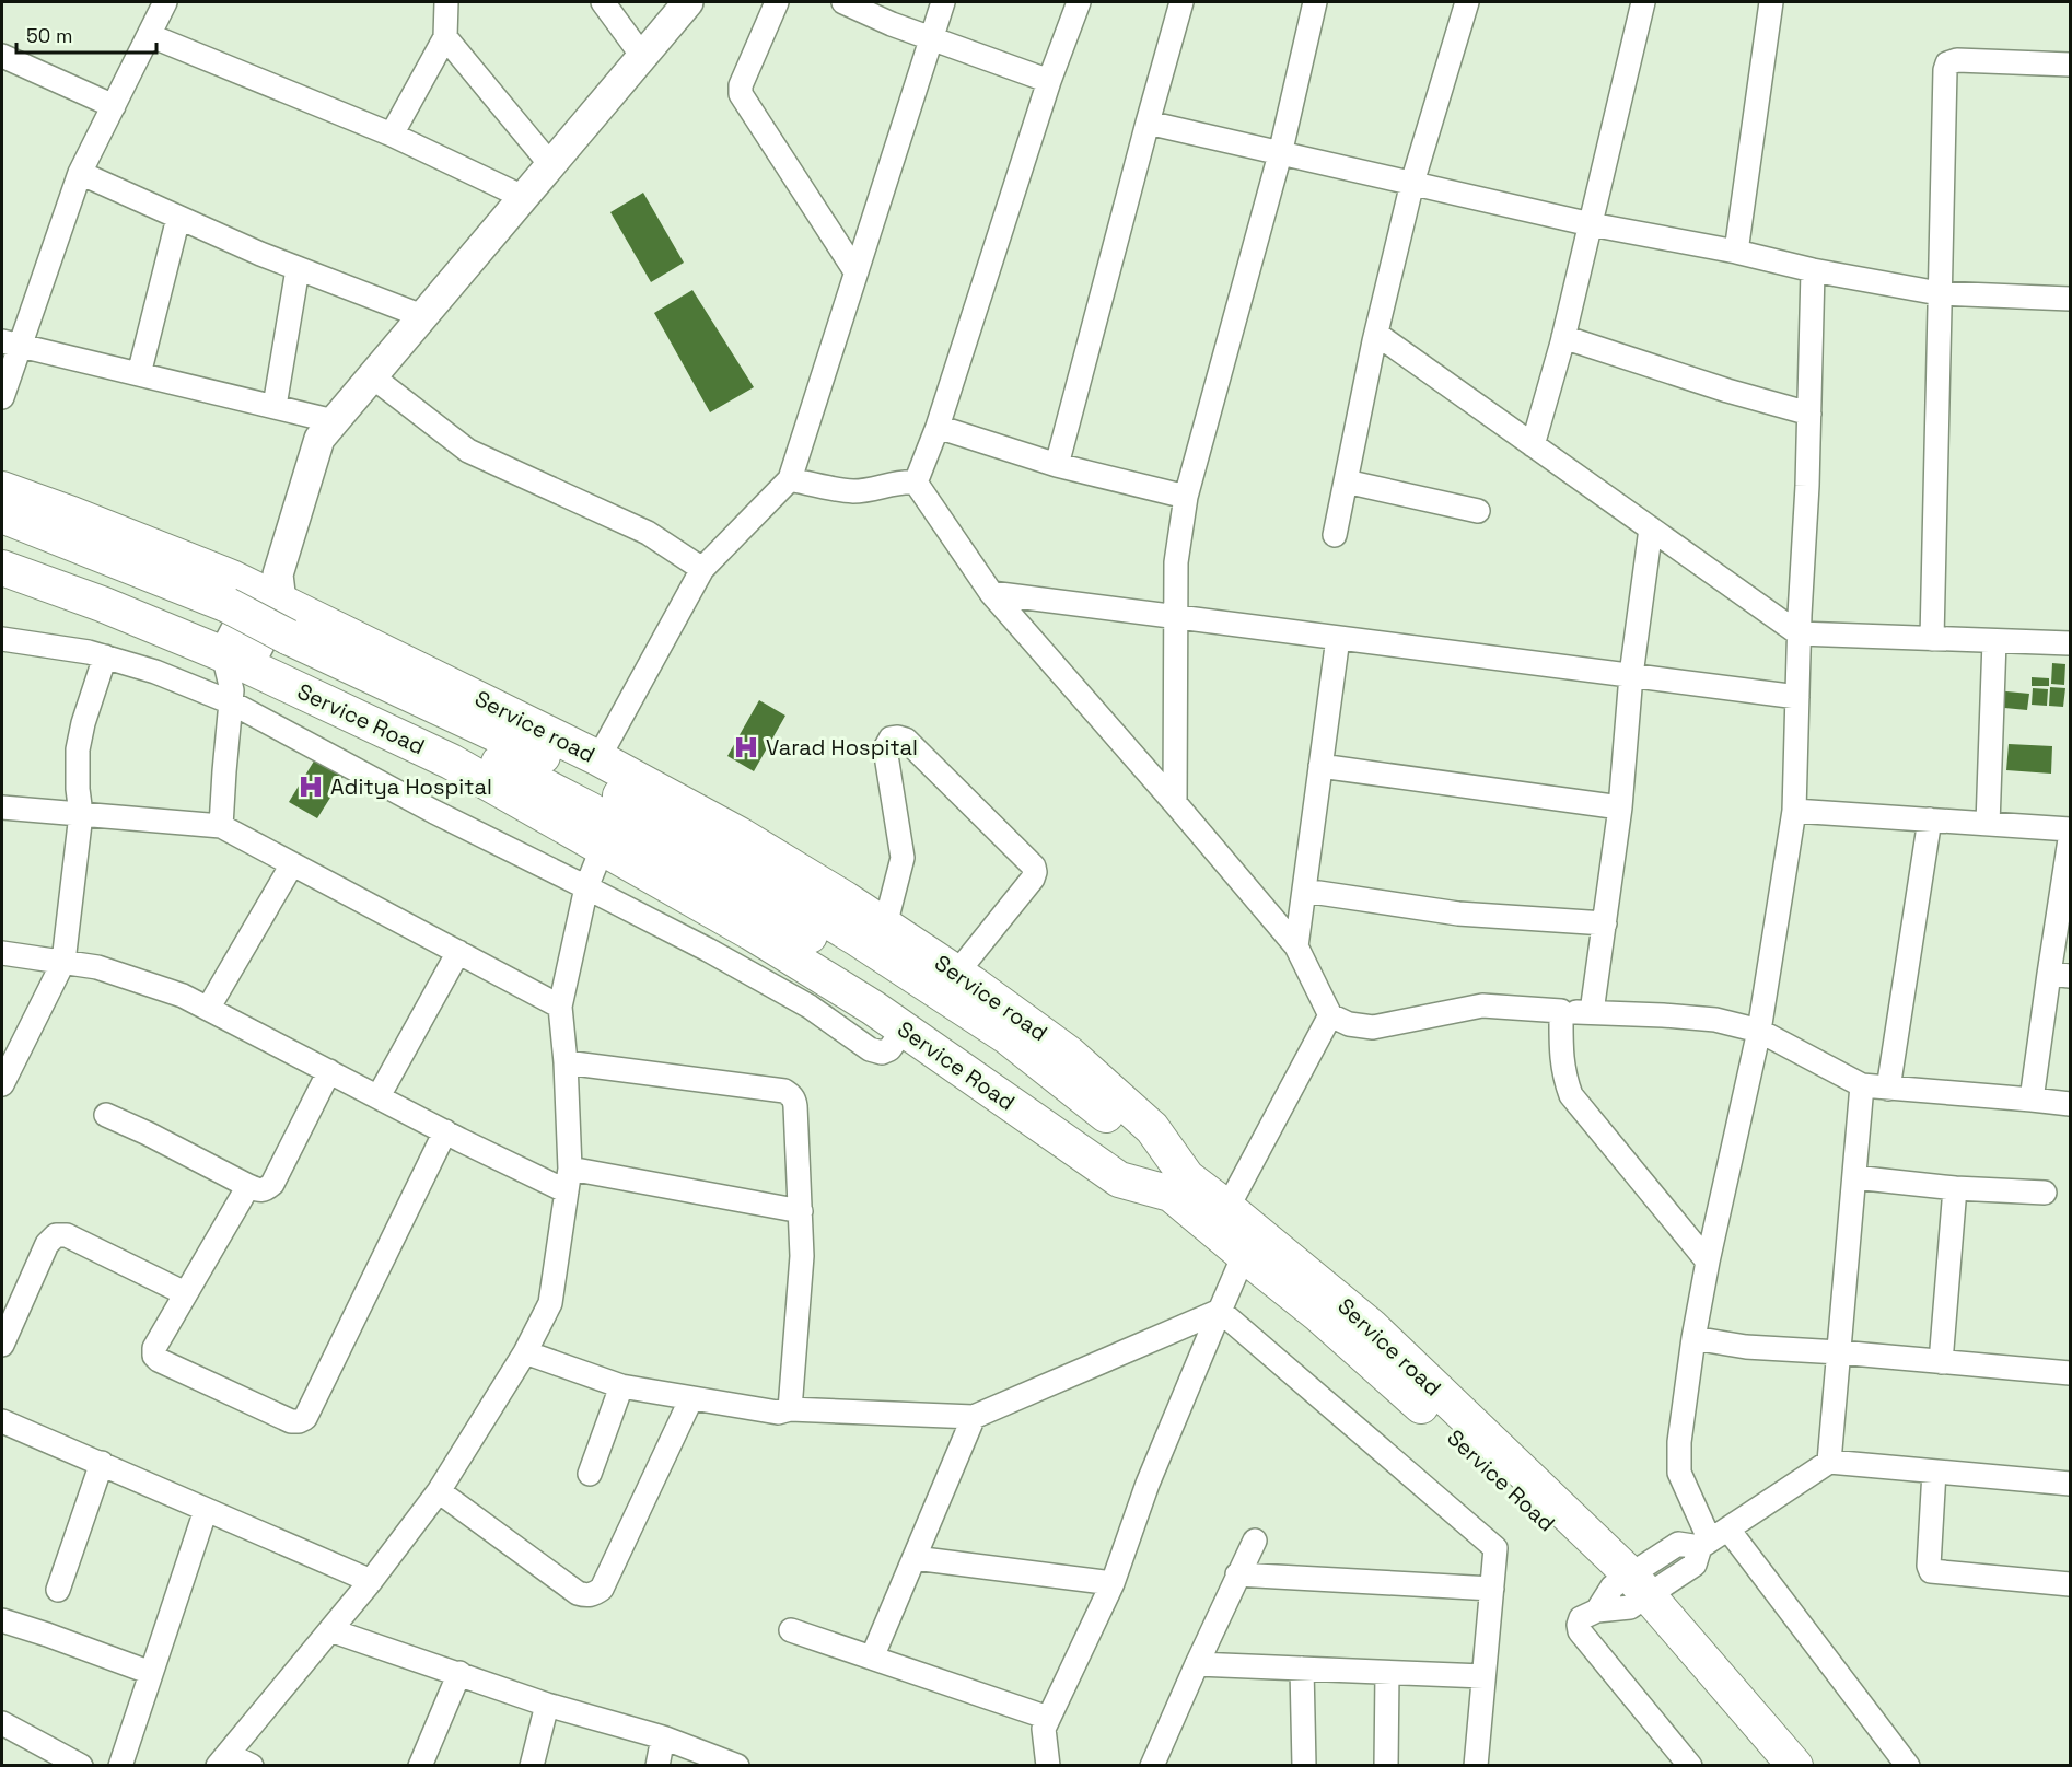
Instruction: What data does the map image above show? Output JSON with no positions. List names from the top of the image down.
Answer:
{
  "streets": {
    "highway": ["Service Road", "Service road"]
  },
  "crossings": [
    ["Service Road", "Service road"]
  ],
  "places": {
    "hospital": ["Varad Hospital", "Aditya Hospital"]
  },
  "scale_bar": "50 m"
}
